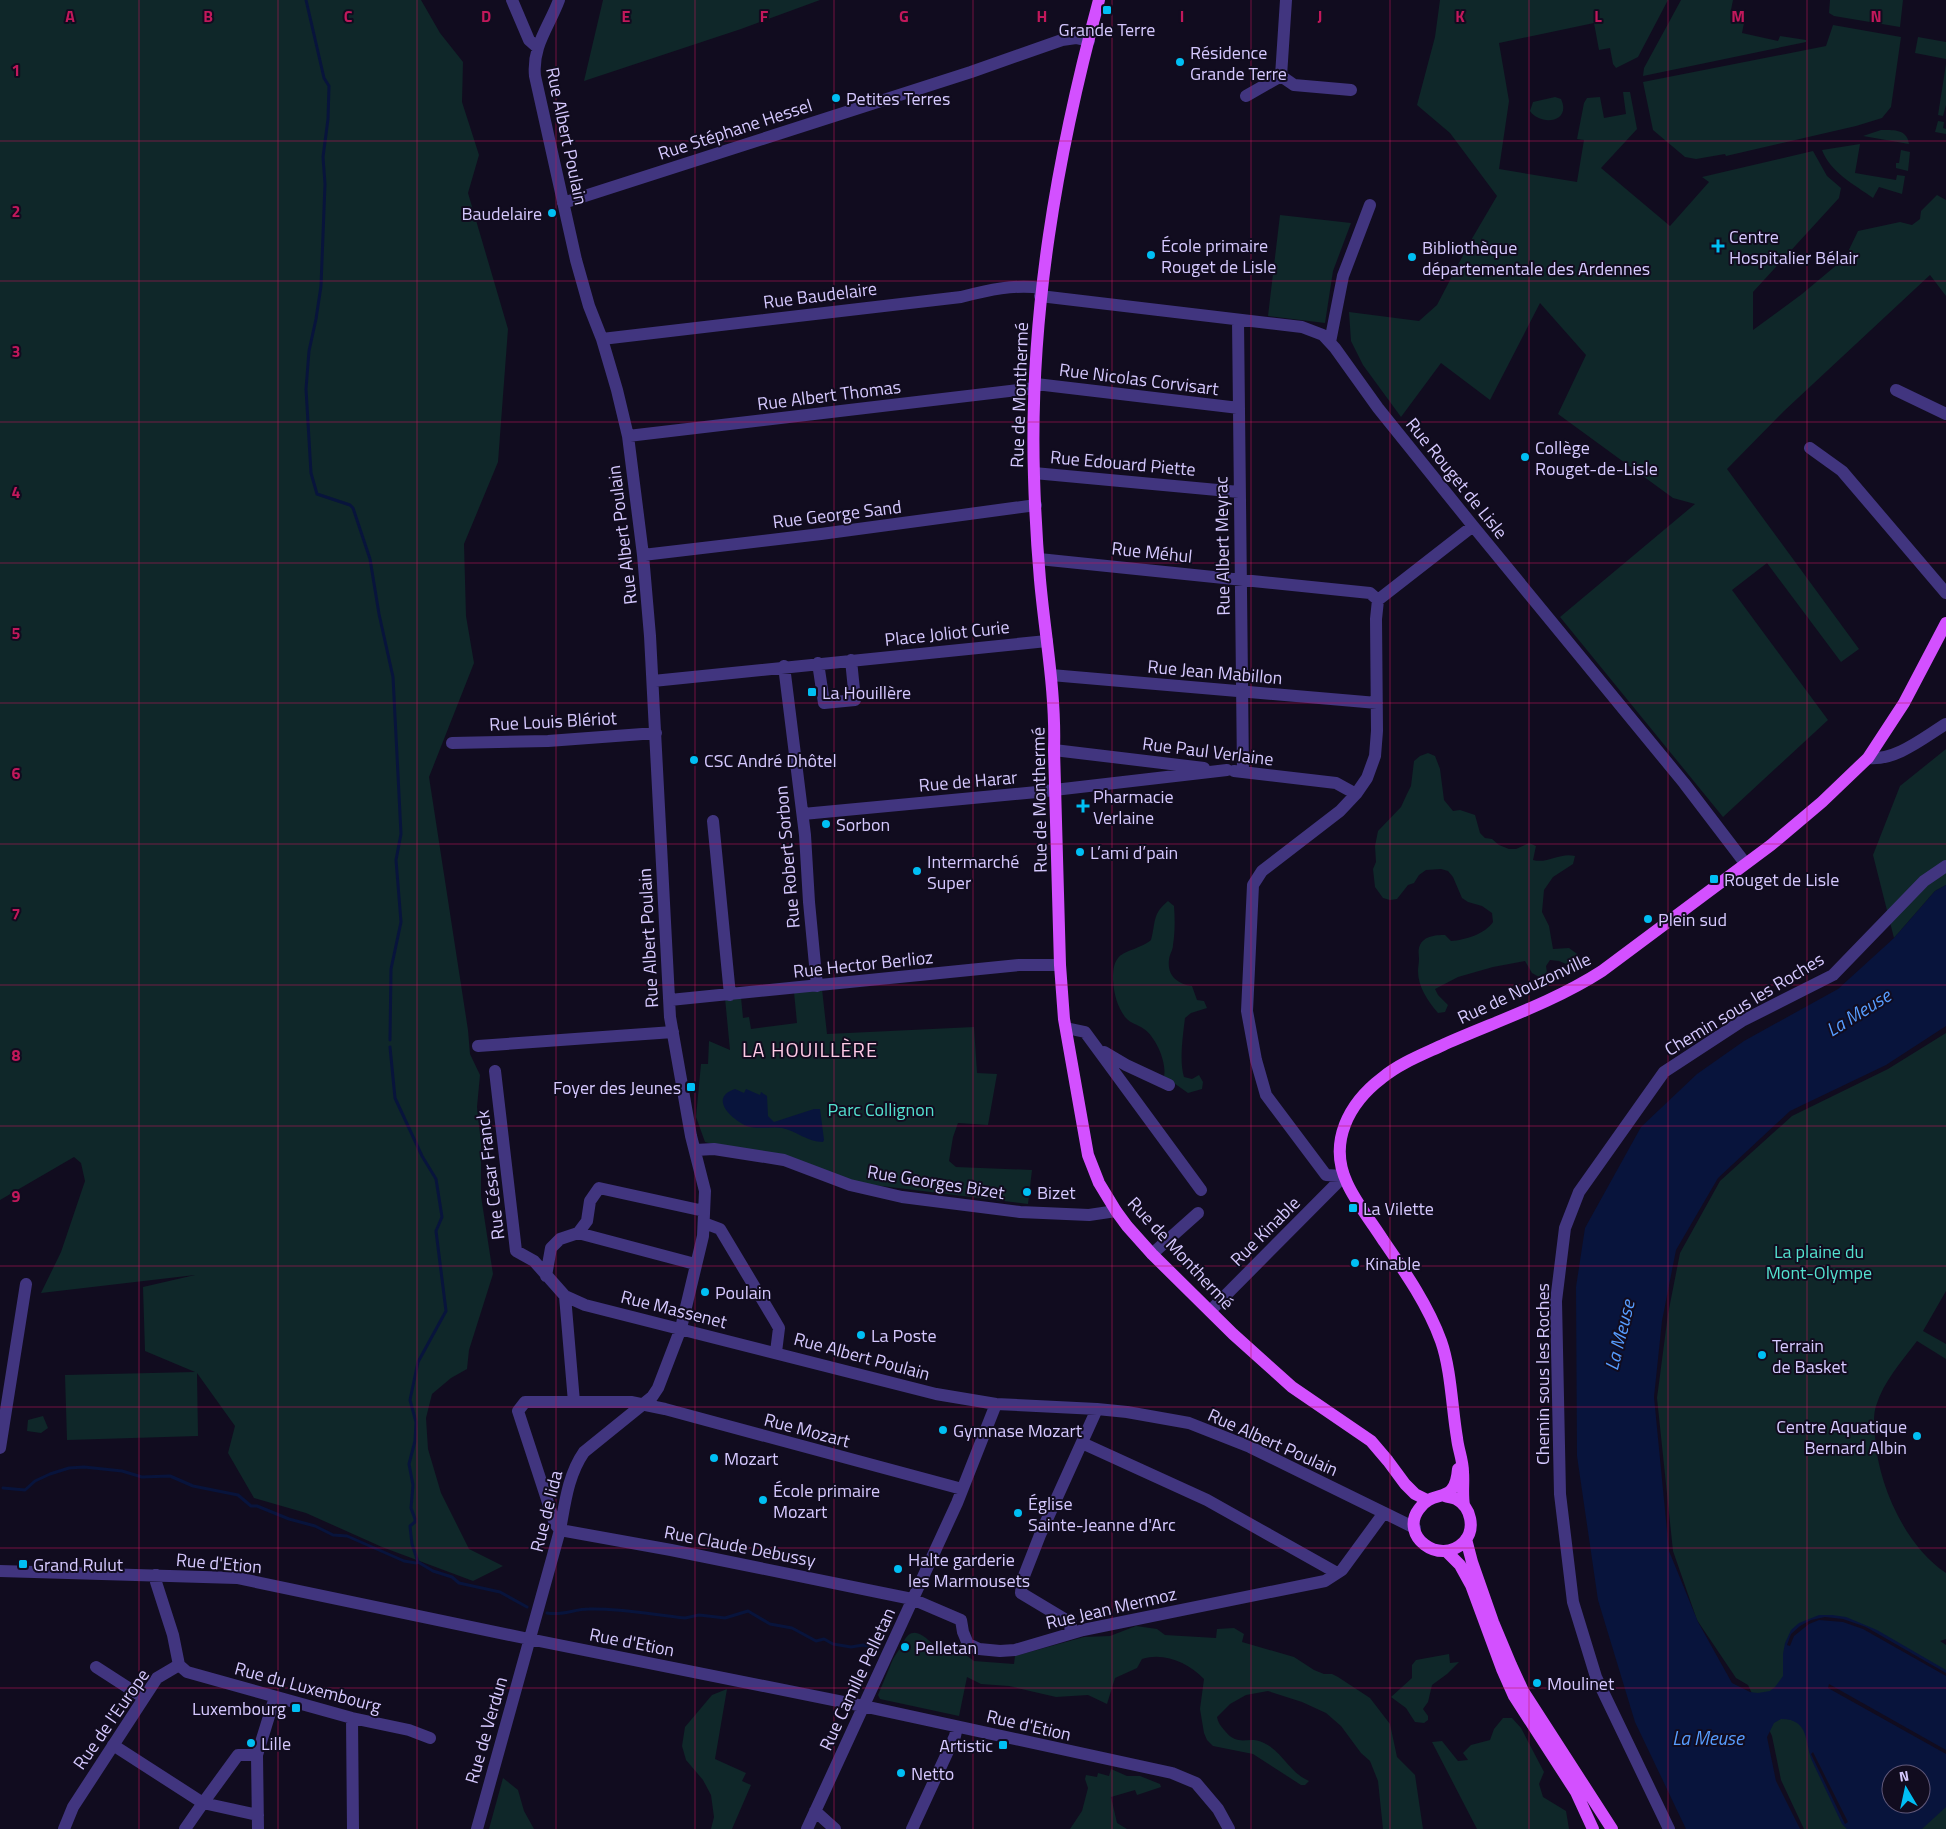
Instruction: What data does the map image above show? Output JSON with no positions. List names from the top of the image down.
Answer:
{
  "streets": {
    "main road": ["Rue de Monthermé", "Rue de Nouzonville"],
    "street": [
      "Rue Stéphane Hessel",
      "Rue Albert Poulain",
      "Rue Baudelaire",
      "Rue Nicolas Corvisart",
      "Rue Albert Thomas",
      "Rue Edouard Piette",
      "Rue Rouget de Lisle",
      "Rue George Sand",
      "Rue Albert Meyrac",
      "Rue Méhul",
      "Place Joliot Curie",
      "Rue Jean Mabillon",
      "Rue Louis Blériot",
      "Rue Paul Verlaine",
      "Rue de Harar",
      "Rue Robert Sorbon",
      "Rue Hector Berlioz",
      "Chemin sous les Roches",
      "Rue César Franck",
      "Rue Georges Bizet",
      "Rue Kinable",
      "Rue Massenet",
      "Rue Mozart",
      "Rue de Iida",
      "Rue Claude Debussy",
      "Rue d'Etion",
      "Rue Jean Mermoz",
      "Rue Camille Pelletan",
      "Rue du Luxembourg",
      "Rue de l'Europe",
      "Rue de Verdun"
    ]
  },
  "crossings": [
    ["Rue Stéphane Hessel", "Rue Albert Poulain"],
    ["Rue Stéphane Hessel", "Rue de Monthermé"],
    ["Rue Albert Poulain", "Rue Baudelaire"],
    ["Rue Albert Poulain", "Rue Albert Thomas"],
    ["Rue Albert Poulain", "Rue de Monthermé"],
    ["Rue Albert Poulain", "Rue George Sand"],
    ["Rue Albert Poulain", "Place Joliot Curie"],
    ["Rue Albert Poulain", "Rue Louis Blériot"],
    ["Rue Albert Poulain", "Rue Hector Berlioz"],
    ["Rue Albert Poulain", "Rue de Nouzonville"],
    ["Rue Albert Poulain", "Rue Georges Bizet"],
    ["Rue Albert Poulain", "Rue Massenet"],
    ["Rue Albert Poulain", "Rue de Iida"],
    ["Rue Albert Poulain", "Rue Jean Mermoz"],
    ["Rue Albert Poulain", "Rue Camille Pelletan"],
    ["Rue Baudelaire", "Rue de Monthermé"],
    ["Rue Baudelaire", "Rue Rouget de Lisle"],
    ["Rue Nicolas Corvisart", "Rue Albert Thomas"],
    ["Rue Nicolas Corvisart", "Rue de Monthermé"],
    ["Rue Nicolas Corvisart", "Rue Albert Meyrac"],
    ["Rue Albert Thomas", "Rue de Monthermé"],
    ["Rue de Monthermé", "Rue Edouard Piette"],
    ["Rue de Monthermé", "Rue Rouget de Lisle"],
    ["Rue de Monthermé", "Rue George Sand"],
    ["Rue de Monthermé", "Rue Méhul"],
    ["Rue de Monthermé", "Place Joliot Curie"],
    ["Rue de Monthermé", "Rue Jean Mabillon"],
    ["Rue de Monthermé", "Rue Paul Verlaine"],
    ["Rue de Monthermé", "Rue de Harar"],
    ["Rue de Monthermé", "Rue Hector Berlioz"],
    ["Rue de Monthermé", "Rue de Nouzonville"],
    ["Rue de Monthermé", "Rue Georges Bizet"],
    ["Rue de Monthermé", "Rue Kinable"],
    ["Rue Edouard Piette", "Rue Albert Meyrac"],
    ["Rue Rouget de Lisle", "Rue Albert Meyrac"],
    ["Rue Rouget de Lisle", "Rue de Nouzonville"],
    ["Rue Albert Meyrac", "Rue Méhul"],
    ["Rue Albert Meyrac", "Rue Jean Mabillon"],
    ["Rue Albert Meyrac", "Rue Paul Verlaine"],
    ["Place Joliot Curie", "Rue Robert Sorbon"],
    ["Rue Paul Verlaine", "Rue de Harar"],
    ["Rue de Harar", "Rue Robert Sorbon"],
    ["Rue Robert Sorbon", "Rue Hector Berlioz"],
    ["Rue de Nouzonville", "Rue Kinable"],
    ["Rue César Franck", "Rue Massenet"],
    ["Rue Massenet", "Rue de Iida"],
    ["Rue Mozart", "Rue de Iida"],
    ["Rue Mozart", "Rue Claude Debussy"],
    ["Rue Mozart", "Rue Camille Pelletan"],
    ["Rue de Iida", "Rue Claude Debussy"],
    ["Rue de Iida", "Rue d'Etion"],
    ["Rue de Iida", "Rue de Verdun"],
    ["Rue Claude Debussy", "Rue Jean Mermoz"],
    ["Rue Claude Debussy", "Rue Camille Pelletan"],
    ["Rue d'Etion", "Rue Camille Pelletan"],
    ["Rue d'Etion", "Rue de Verdun"],
    ["Rue Jean Mermoz", "Rue Camille Pelletan"],
    ["Rue du Luxembourg", "Rue de l'Europe"]
  ],
  "districts": ["LA HOUILLÈRE"],
  "water": ["La Meuse"],
  "parks": ["Parc Collignon", "La plaine du Mont-Olympe"],
  "places": {
    "transit": [
      "Grande Terre",
      "La Houillère",
      "Rouget de Lisle",
      "Foyer des Jeunes",
      "La Vilette",
      "Grand Rulut",
      "Luxembourg",
      "Artistic"
    ],
    "other": [
      "Résidence Grande Terre",
      "Petites Terres",
      "Baudelaire",
      "École primaire Rouget de Lisle",
      "Bibliothèque départementale des Ardennes",
      "Collège Rouget-de-Lisle",
      "CSC André Dhôtel",
      "Sorbon",
      "L’ami d’pain",
      "Intermarché Super",
      "Plein sud",
      "Bizet",
      "Kinable",
      "Poulain",
      "La Poste",
      "Terrain de Basket",
      "Gymnase Mozart",
      "Centre Aquatique Bernard Albin",
      "Mozart",
      "École primaire Mozart",
      "Église Sainte-Jeanne d'Arc",
      "Halte garderie les Marmousets",
      "Pelletan",
      "Moulinet",
      "Lille",
      "Netto"
    ],
    "health": ["Centre Hospitalier Bélair", "Pharmacie Verlaine"]
  },
  "north": "top",
  "grid": {
    "columns": [
      "A",
      "B",
      "C",
      "D",
      "E",
      "F",
      "G",
      "H",
      "I",
      "J",
      "K",
      "L",
      "M",
      "N"
    ],
    "rows": [
      "1",
      "2",
      "3",
      "4",
      "5",
      "6",
      "7",
      "8",
      "9"
    ]
  }
}
